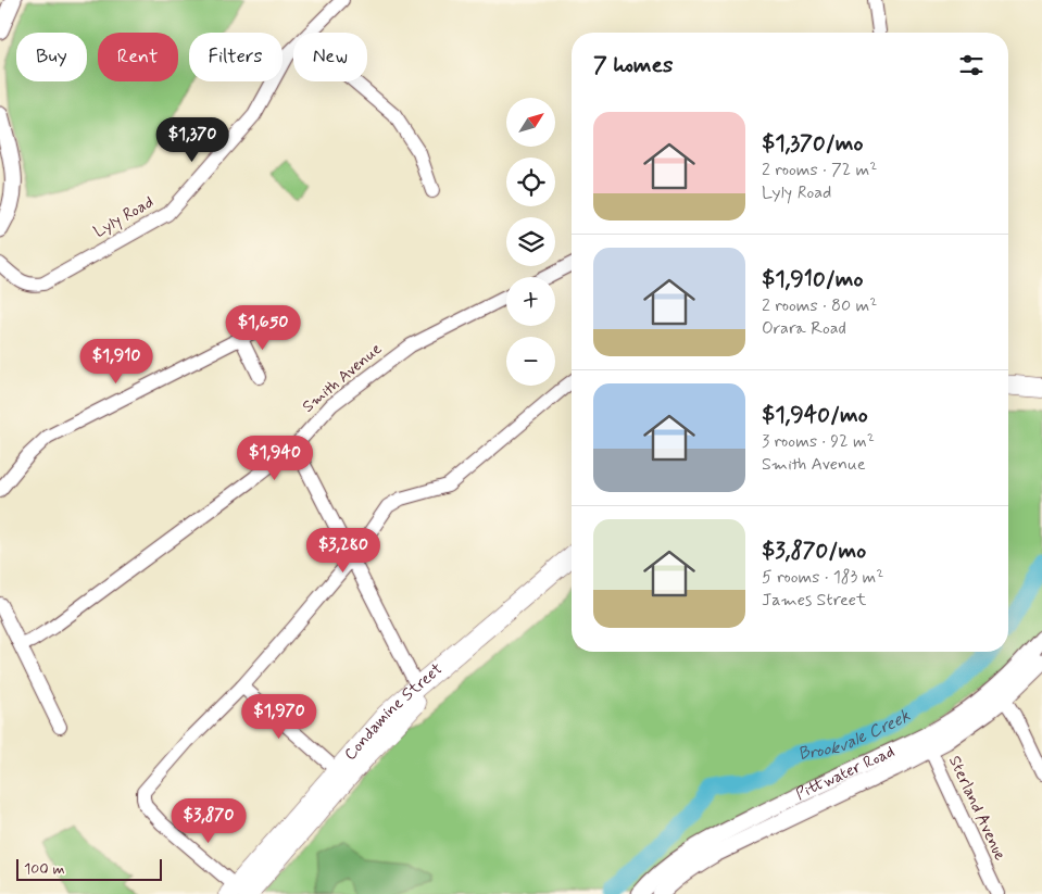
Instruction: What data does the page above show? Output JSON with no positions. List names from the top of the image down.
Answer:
{
  "streets": {
    "highway": ["Condamine Street"],
    "main road": ["Pittwater Road"],
    "street": ["Lyly Road", "Smith Avenue", "Sterland Avenue"]
  },
  "crossings": [
    ["Pittwater Road", "Sterland Avenue"]
  ],
  "water": ["Brookvale Creek"],
  "scale_bar": "100 m",
  "north": "top right",
  "page": {
    "chip": [
      "Buy",
      "Rent",
      "Filters",
      "New"
    ],
    "heading": "7 homes",
    "map_buttons": ["+", "−"],
    "list": [
      {
        "name": "$1,370/mo",
        "note": "2 rooms · 72 m² · Lyly Road"
      },
      {
        "name": "$1,910/mo",
        "note": "2 rooms · 80 m² · Orara Road"
      },
      {
        "name": "$1,940/mo",
        "note": "3 rooms · 92 m² · Smith Avenue"
      },
      {
        "name": "$3,870/mo",
        "note": "5 rooms · 183 m² · James Street"
      }
    ],
    "price": [
      "$1,370",
      "$1,650",
      "$1,910",
      "$1,940",
      "$3,280",
      "$1,970",
      "$3,870"
    ],
    "scale": "100 m"
  }
}
